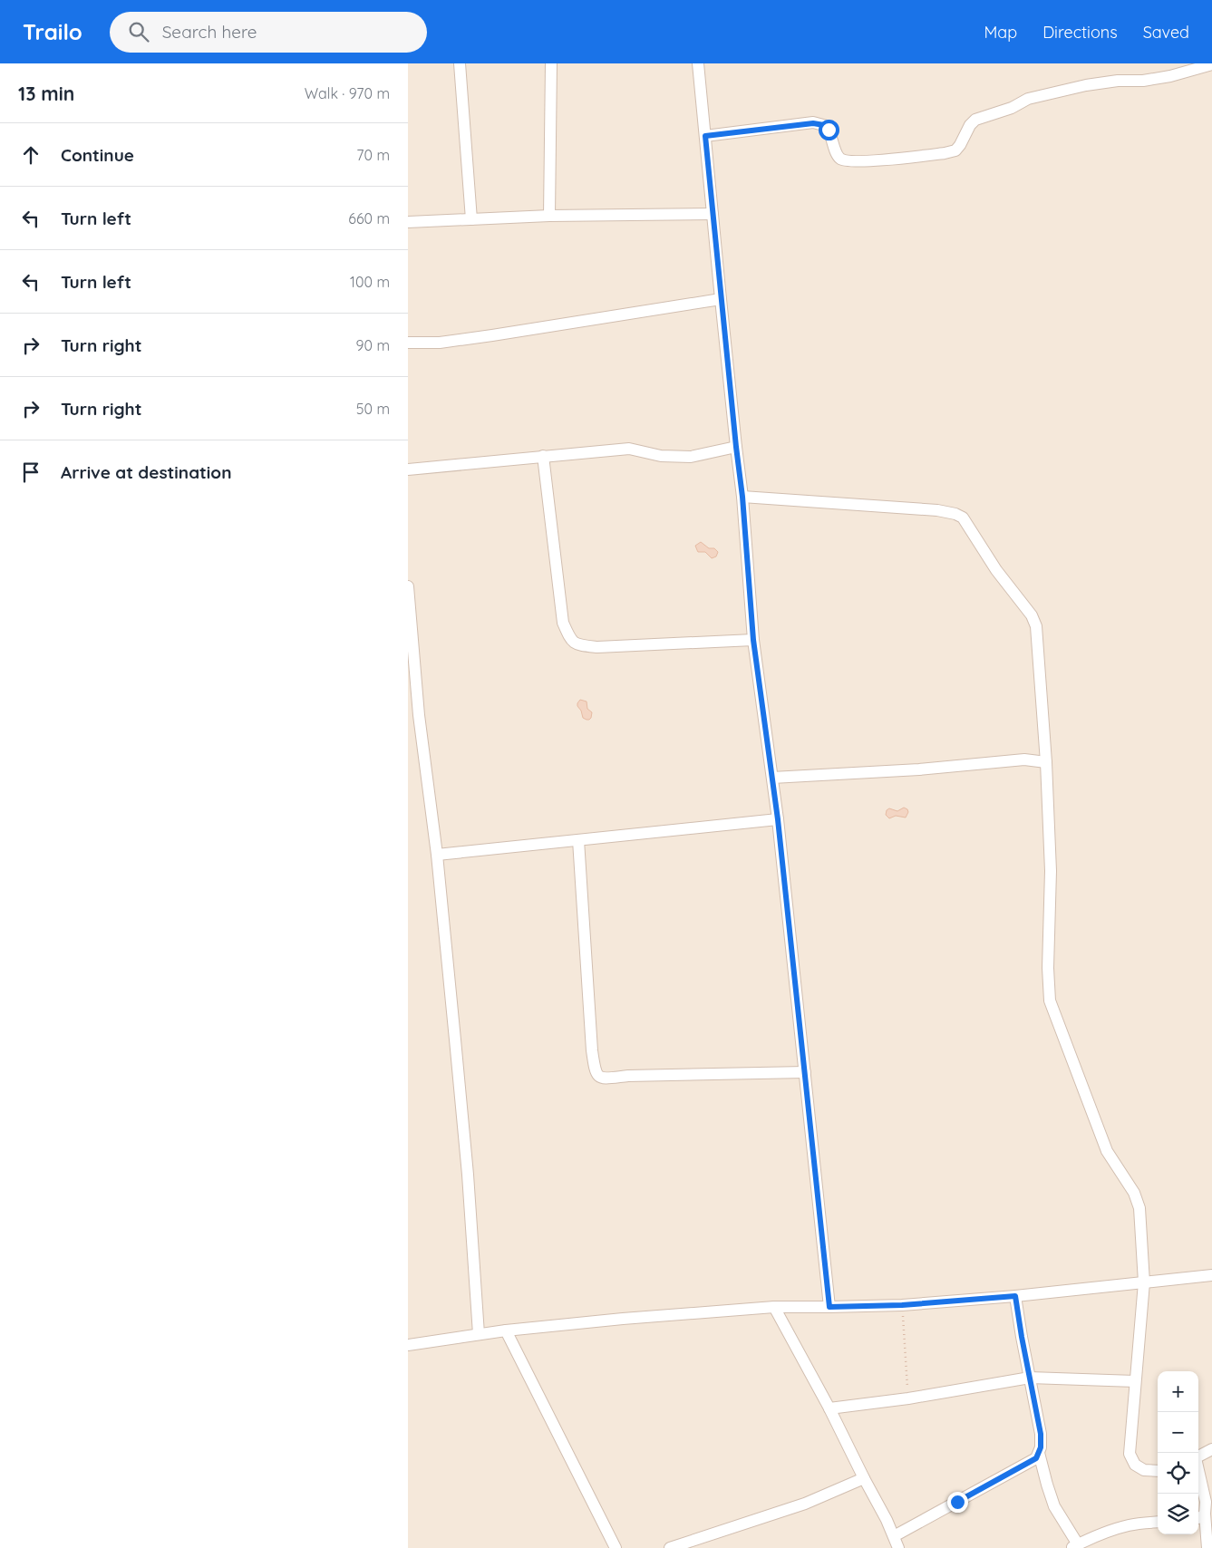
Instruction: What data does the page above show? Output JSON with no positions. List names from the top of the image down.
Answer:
{
  "page": {
    "header": "Trailo",
    "search": "Search here",
    "nav": ["Map", "Directions", "Saved"],
    "heading": ["13 min", "Walk · 970 m"],
    "list": [
      ["Continue", "70 m"],
      ["Turn left", "660 m"],
      ["Turn left", "100 m"],
      ["Turn right", "90 m"],
      ["Turn right", "50 m"],
      "Arrive at destination"
    ],
    "map_buttons": ["+", "−"]
  }
}
